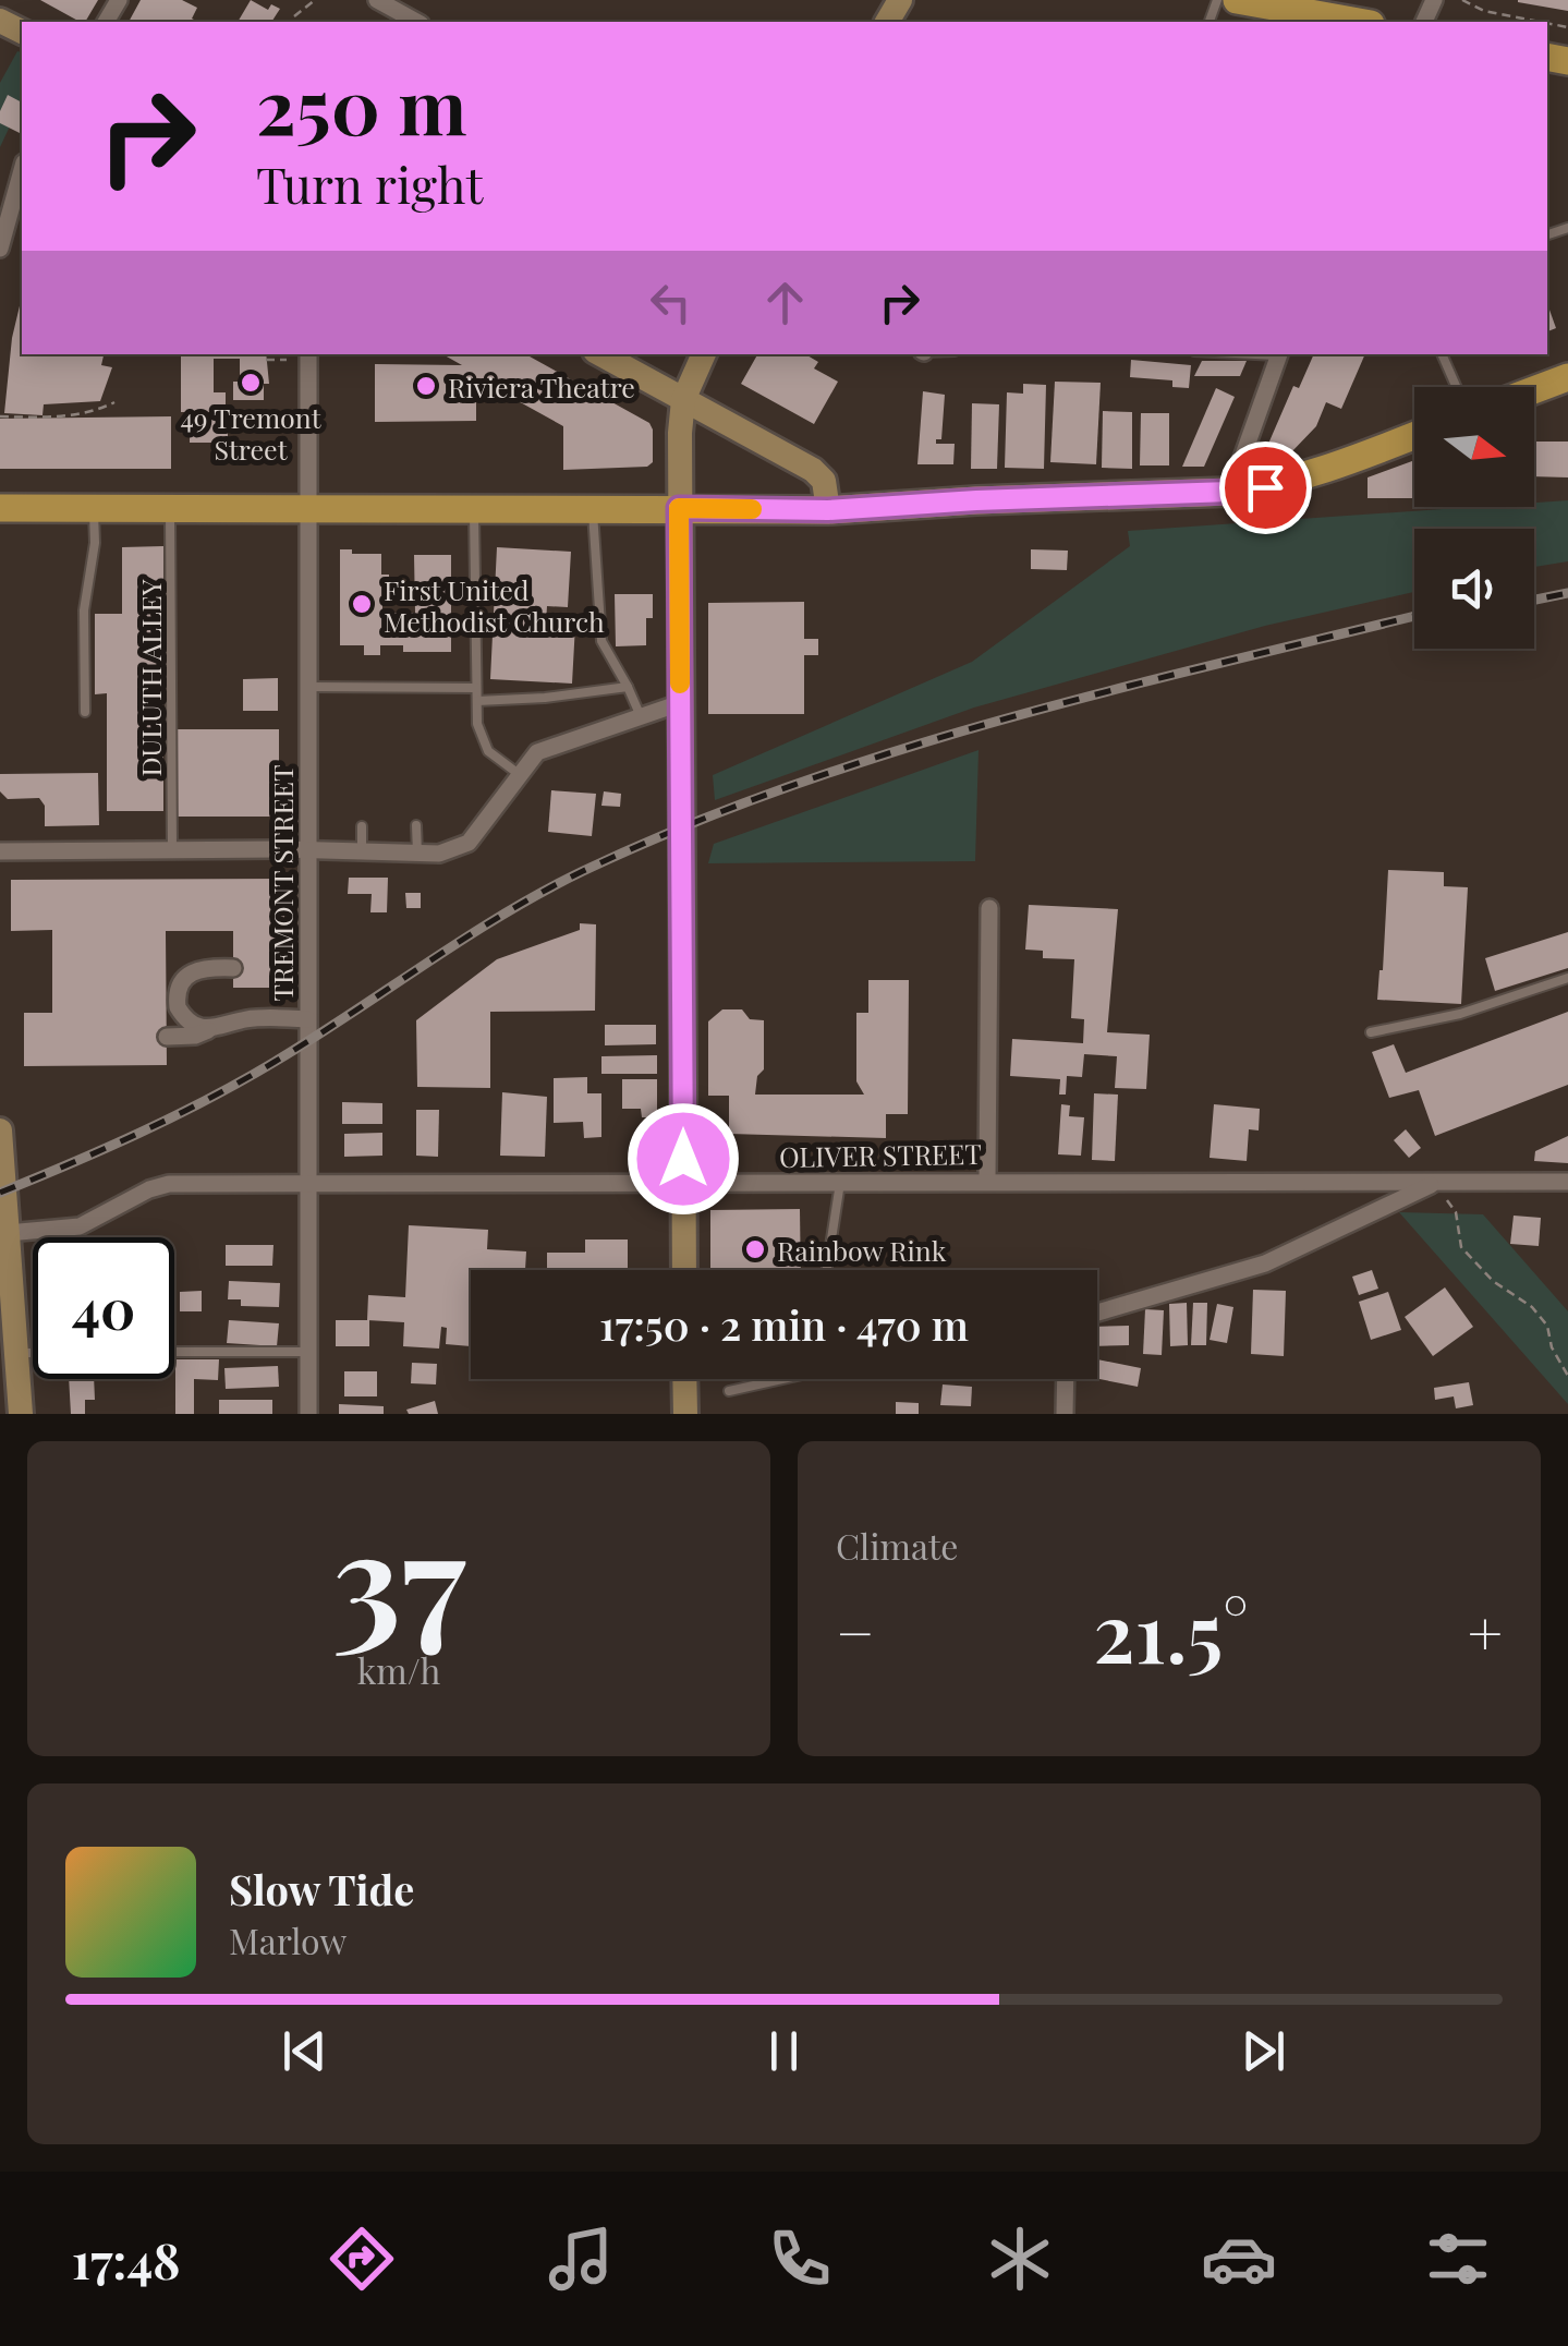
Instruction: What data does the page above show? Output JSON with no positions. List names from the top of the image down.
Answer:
{
  "streets": {
    "street": ["TREMONT STREET", "OLIVER STREET"],
    "lane": ["DULUTH ALLEY"]
  },
  "crossings": [
    ["TREMONT STREET", "OLIVER STREET"]
  ],
  "places": [
    "49 Tremont Street",
    "Riviera Theatre",
    "First United Methodist Church",
    "Rainbow Rink"
  ],
  "north": "right",
  "page": {
    "turn": ["250 m", "Turn right"],
    "limit": "40",
    "trip": "17:50 · 2 min · 470 m",
    "tile": [
      ["37", "km/h"],
      "Climate"
    ],
    "heat": ["−", "21.5°", "+"],
    "song": ["Slow Tide", "Marlow"],
    "tabs": "17:48"
  }
}
